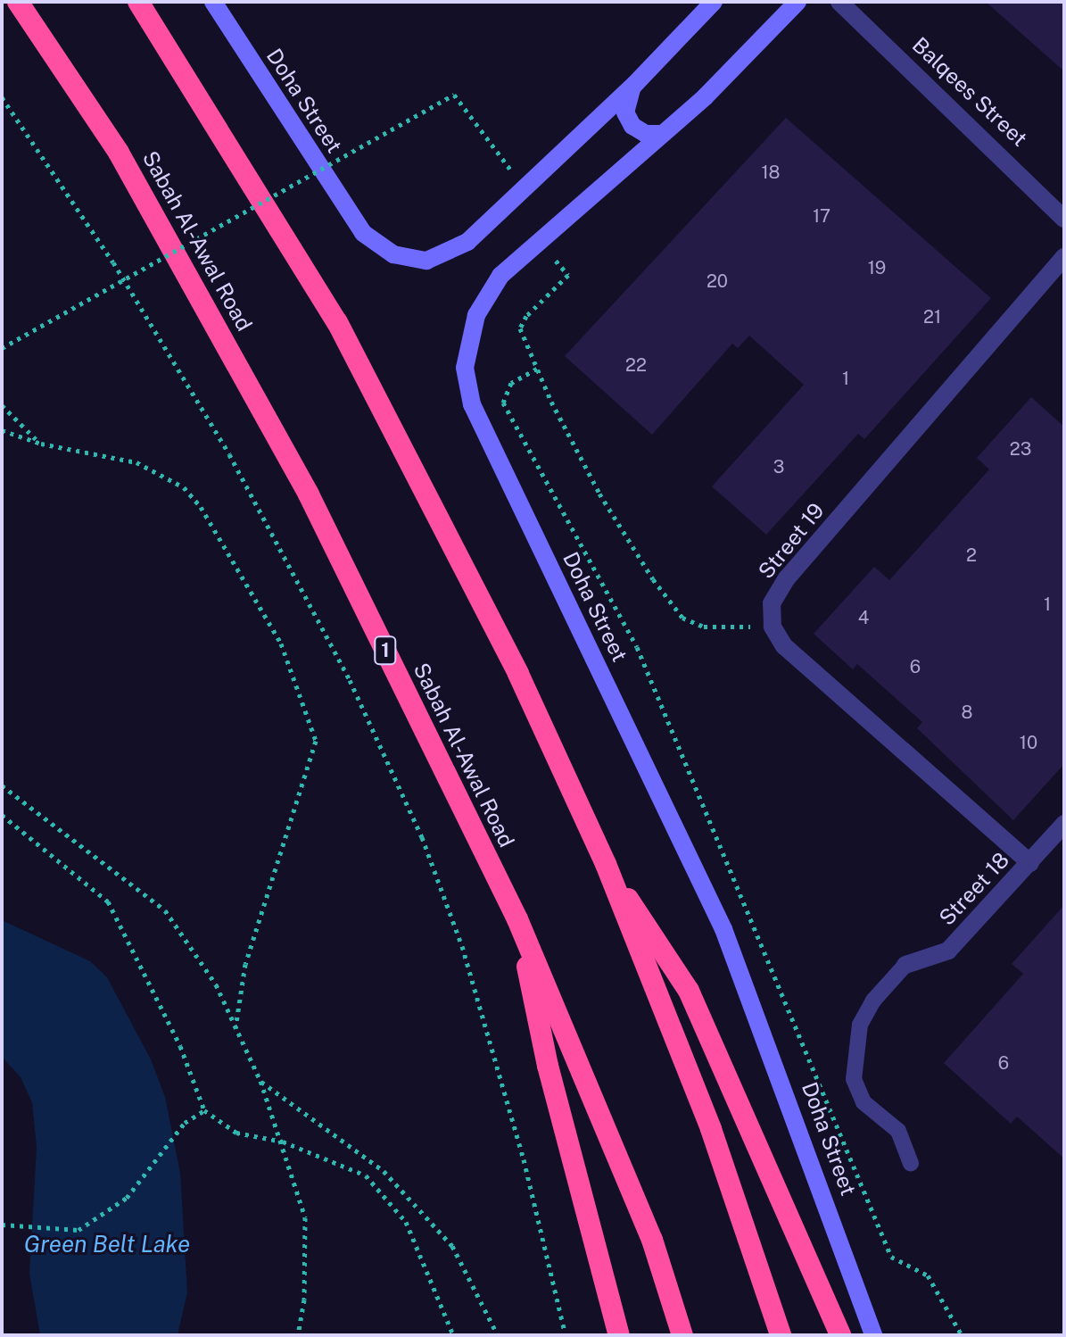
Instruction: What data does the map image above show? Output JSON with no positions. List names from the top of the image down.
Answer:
{
  "streets": {
    "highway": ["Sabah Al-Awal Road", "1"],
    "street": [
      "Balqees Street",
      "Doha Street",
      "Street 19",
      "Street 18"
    ]
  },
  "water": ["Green Belt Lake"],
  "house_numbers": [
    "18",
    "17",
    "19",
    "20",
    "21",
    "22",
    "1",
    "23",
    "3",
    "2",
    "1",
    "4",
    "6",
    "8",
    "10",
    "6"
  ]
}
